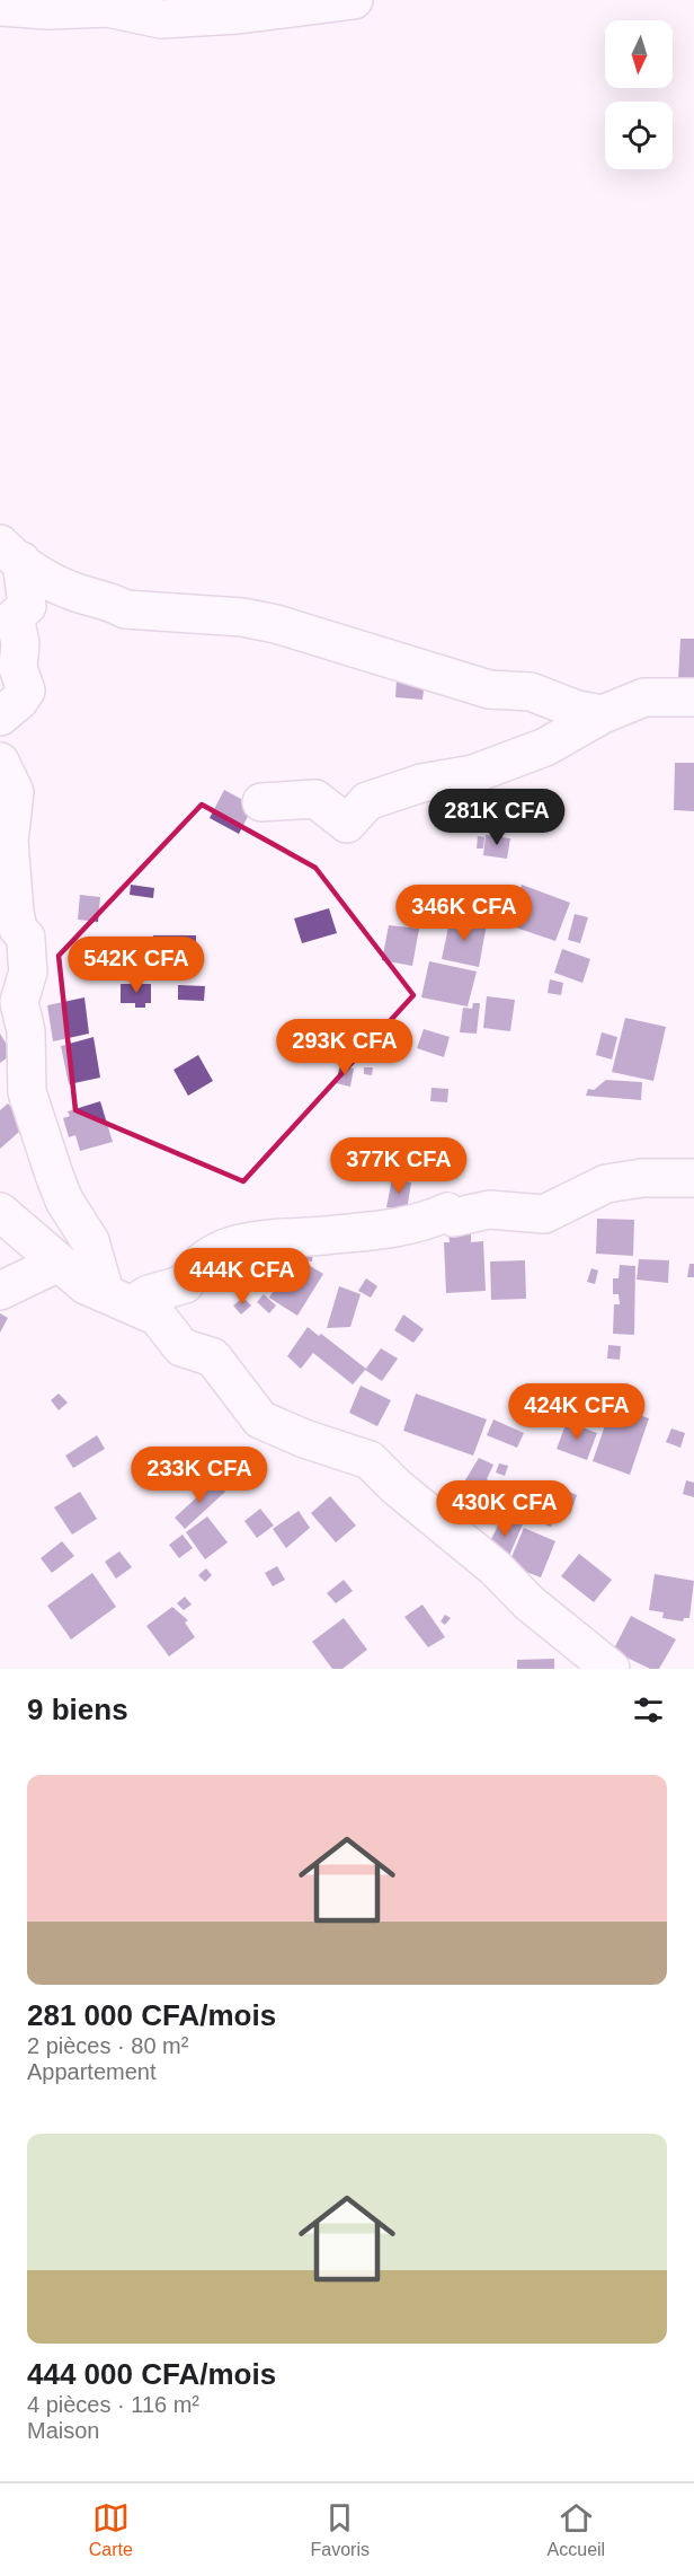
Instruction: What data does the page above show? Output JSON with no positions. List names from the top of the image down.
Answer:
{
  "north": "bottom",
  "page": {
    "price": [
      "281K CFA",
      "346K CFA",
      "542K CFA",
      "293K CFA",
      "377K CFA",
      "444K CFA",
      "424K CFA",
      "233K CFA",
      "430K CFA"
    ],
    "heading": "9 biens",
    "list": [
      {
        "name": "281 000 CFA/mois",
        "note": "2 pièces · 80 m² · Appartement"
      },
      {
        "name": "444 000 CFA/mois",
        "note": "4 pièces · 116 m² · Maison"
      }
    ],
    "tabs": ["Carte", "Favoris", "Accueil"]
  }
}
